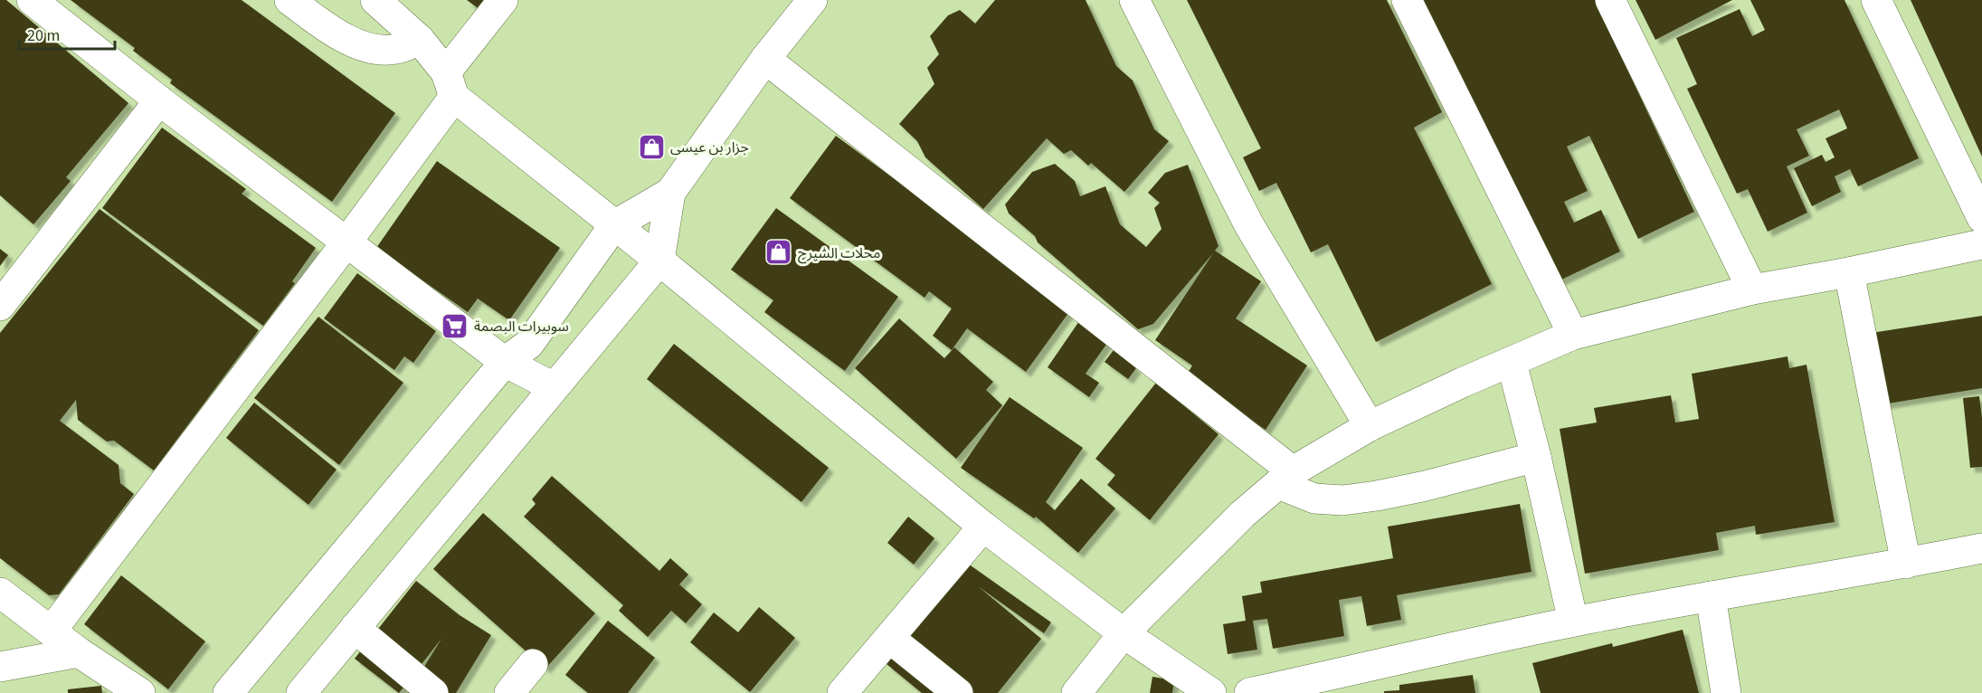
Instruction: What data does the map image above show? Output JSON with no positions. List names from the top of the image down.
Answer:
{
  "places": {
    "shop": ["جزار بن عيسى", "محلات الشيرح"],
    "supermarket": ["سوبيرات البصمة"]
  },
  "scale_bar": "20 m"
}
